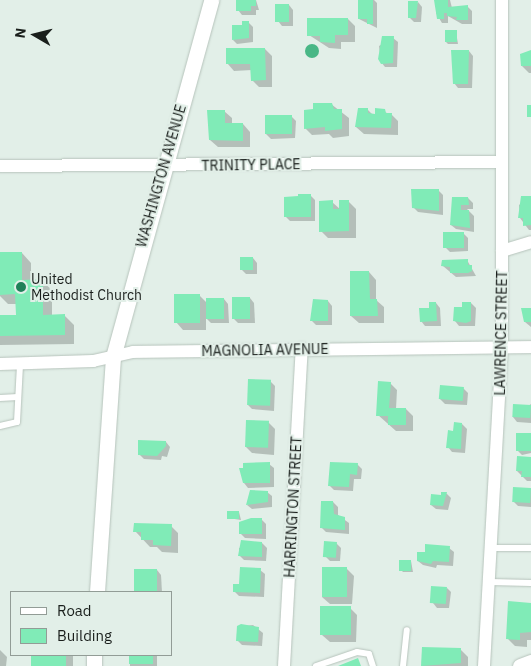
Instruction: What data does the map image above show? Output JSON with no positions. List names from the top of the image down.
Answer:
{
  "streets": {
    "street": [
      "TRINITY PLACE",
      "WASHINGTON AVENUE",
      "LAWRENCE STREET",
      "MAGNOLIA AVENUE",
      "HARRINGTON STREET"
    ]
  },
  "crossings": [
    ["TRINITY PLACE", "WASHINGTON AVENUE"],
    ["TRINITY PLACE", "LAWRENCE STREET"],
    ["WASHINGTON AVENUE", "MAGNOLIA AVENUE"],
    ["LAWRENCE STREET", "MAGNOLIA AVENUE"],
    ["MAGNOLIA AVENUE", "HARRINGTON STREET"]
  ],
  "places": ["United Methodist Church"],
  "legend": ["Road", "Building"],
  "north": "left"
}
